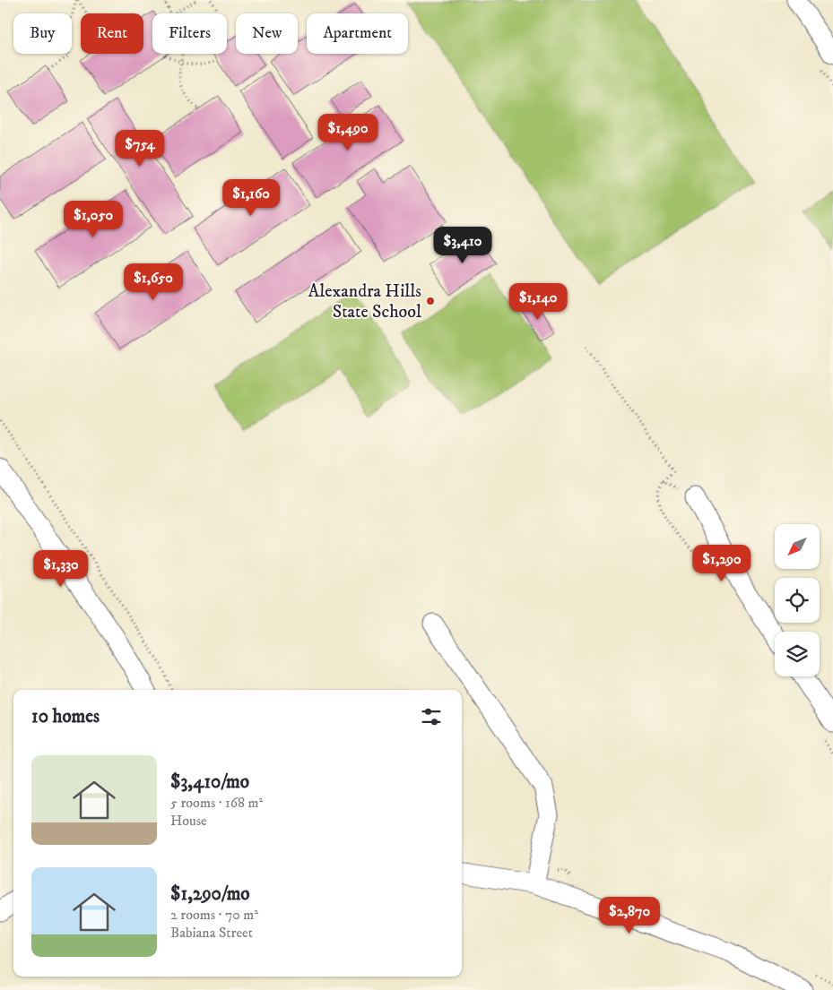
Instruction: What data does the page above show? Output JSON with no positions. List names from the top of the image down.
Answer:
{
  "places": ["Alexandra Hills State School"],
  "north": "bottom left",
  "page": {
    "chip": [
      "Buy",
      "Rent",
      "Filters",
      "New",
      "Apartment"
    ],
    "price": [
      "$1,490",
      "$754",
      "$1,160",
      "$1,050",
      "$3,410",
      "$1,650",
      "$1,140",
      "$1,290",
      "$1,330",
      "$2,870"
    ],
    "heading": "10 homes",
    "list": [
      {
        "name": "$3,410/mo",
        "note": "5 rooms · 168 m² · House"
      },
      {
        "name": "$1,290/mo",
        "note": "2 rooms · 70 m² · Babiana Street"
      }
    ]
  }
}
